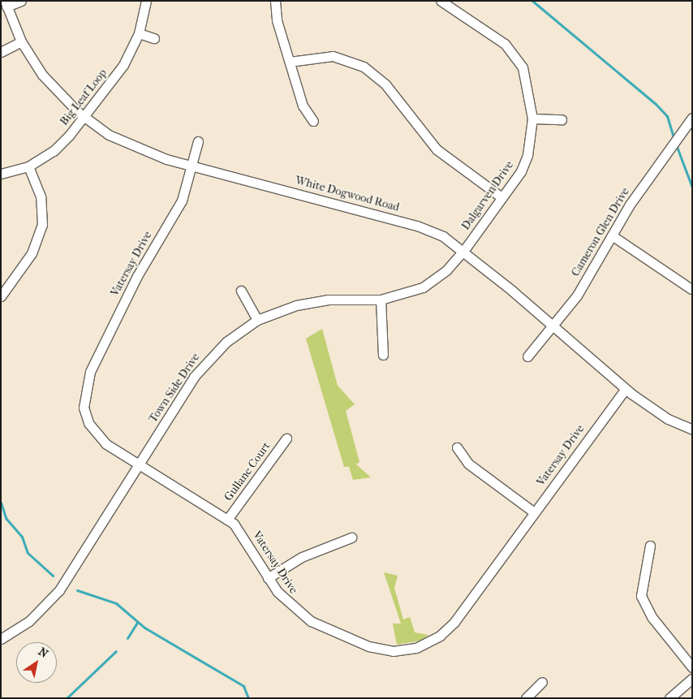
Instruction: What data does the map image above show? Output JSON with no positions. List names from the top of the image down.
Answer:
{
  "streets": {
    "street": [
      "Big Leaf Loop",
      "White Dogwood Road",
      "Dalgarven Drive",
      "Cameron Glen Drive",
      "Vatersay Drive",
      "Town Side Drive",
      "Gullane Court"
    ]
  },
  "crossings": [
    ["Big Leaf Loop", "White Dogwood Road"],
    ["White Dogwood Road", "Dalgarven Drive"],
    ["White Dogwood Road", "Cameron Glen Drive"],
    ["White Dogwood Road", "Vatersay Drive"],
    ["White Dogwood Road", "Town Side Drive"],
    ["Dalgarven Drive", "Town Side Drive"],
    ["Vatersay Drive", "Town Side Drive"],
    ["Vatersay Drive", "Gullane Court"]
  ],
  "north": "top right"
}
